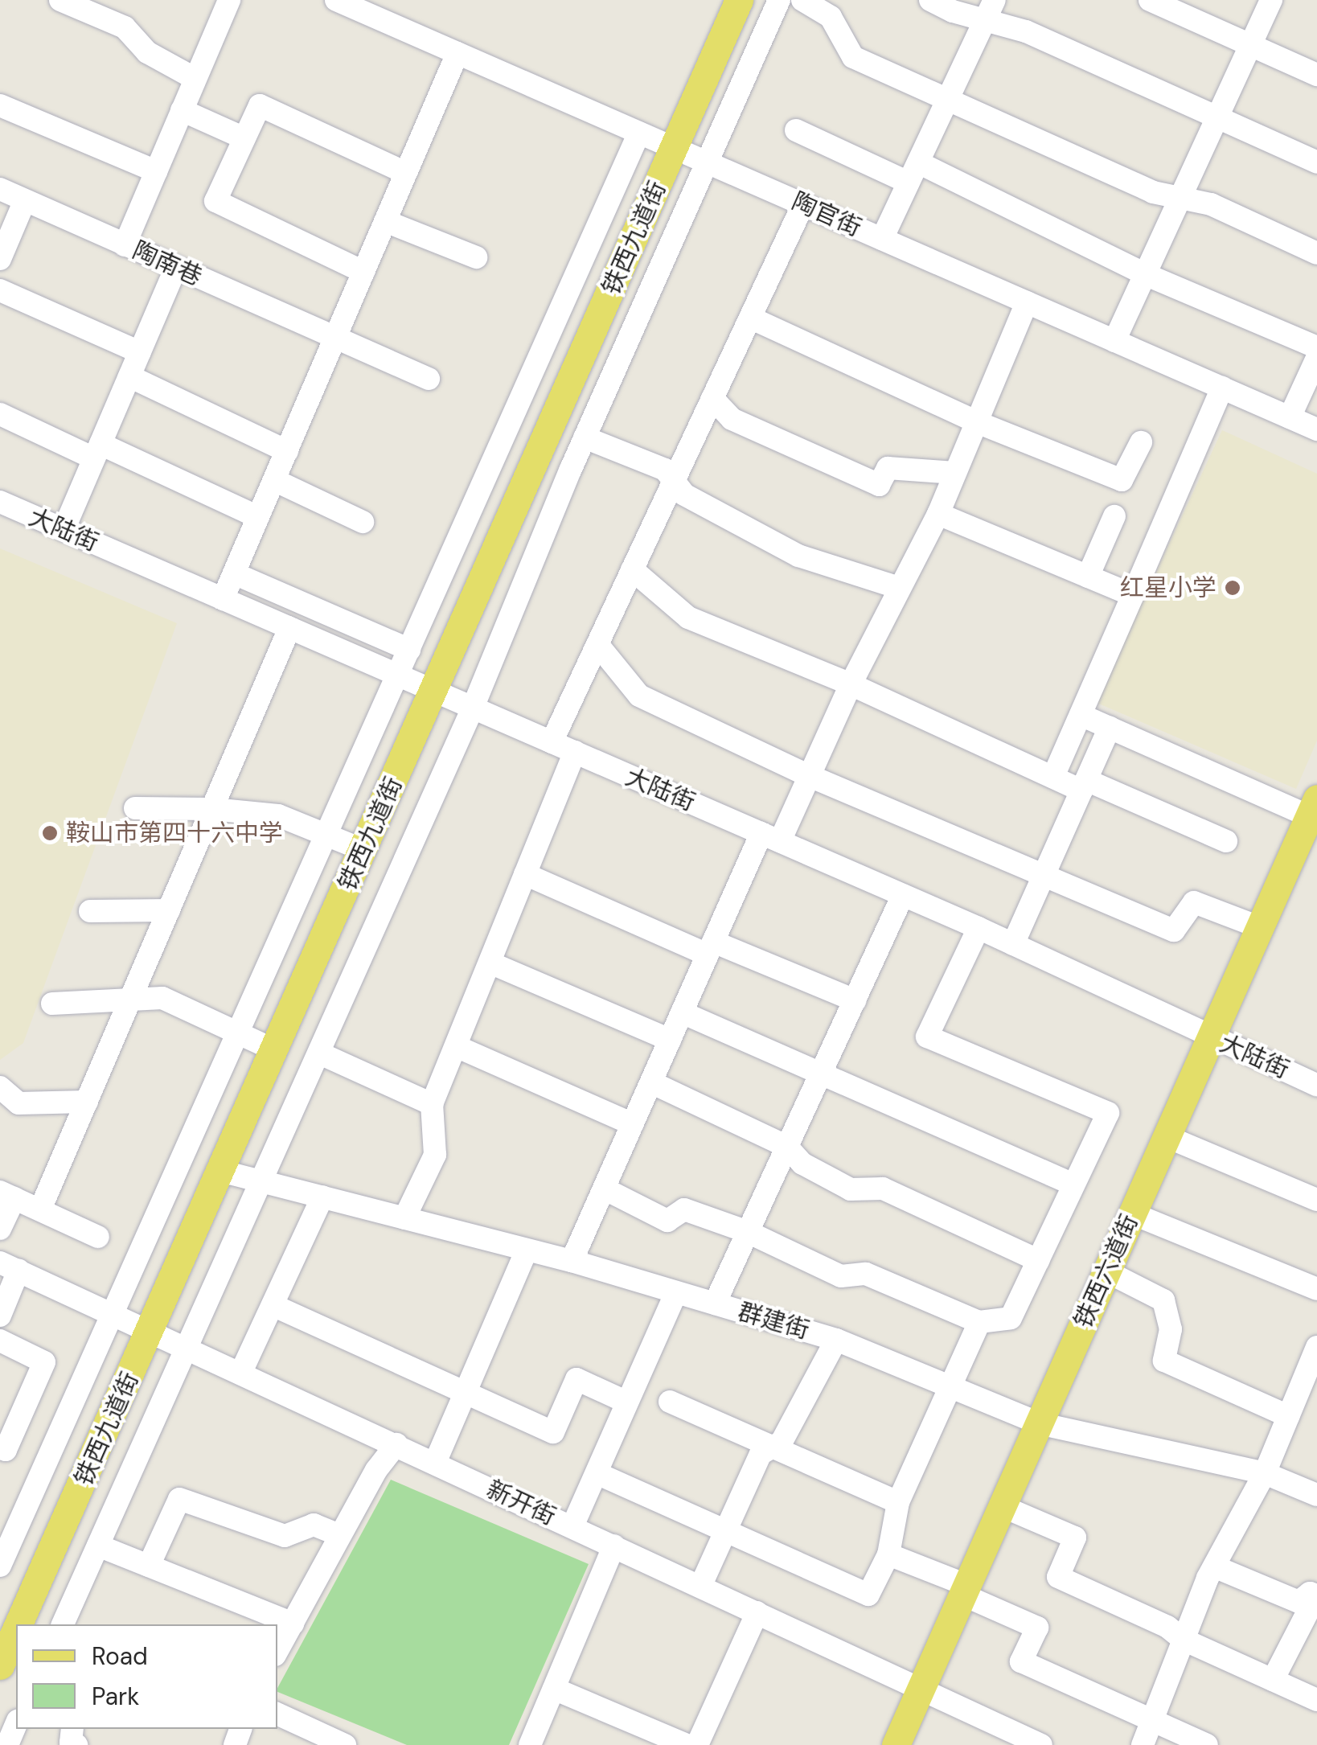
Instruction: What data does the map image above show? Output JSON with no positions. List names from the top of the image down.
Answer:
{
  "streets": {
    "main road": ["铁西九道街", "铁西六道街"],
    "street": [
      "陶官街",
      "陶南巷",
      "大陆街",
      "群建街",
      "新开街"
    ]
  },
  "crossings": [
    ["陶官街", "铁西九道街"],
    ["铁西九道街", "大陆街"],
    ["铁西九道街", "群建街"],
    ["铁西九道街", "新开街"],
    ["大陆街", "铁西六道街"],
    ["铁西六道街", "群建街"],
    ["铁西六道街", "新开街"]
  ],
  "places": ["红星小学", "鞍山市第四十六中学"],
  "legend": ["Road", "Park"]
}
